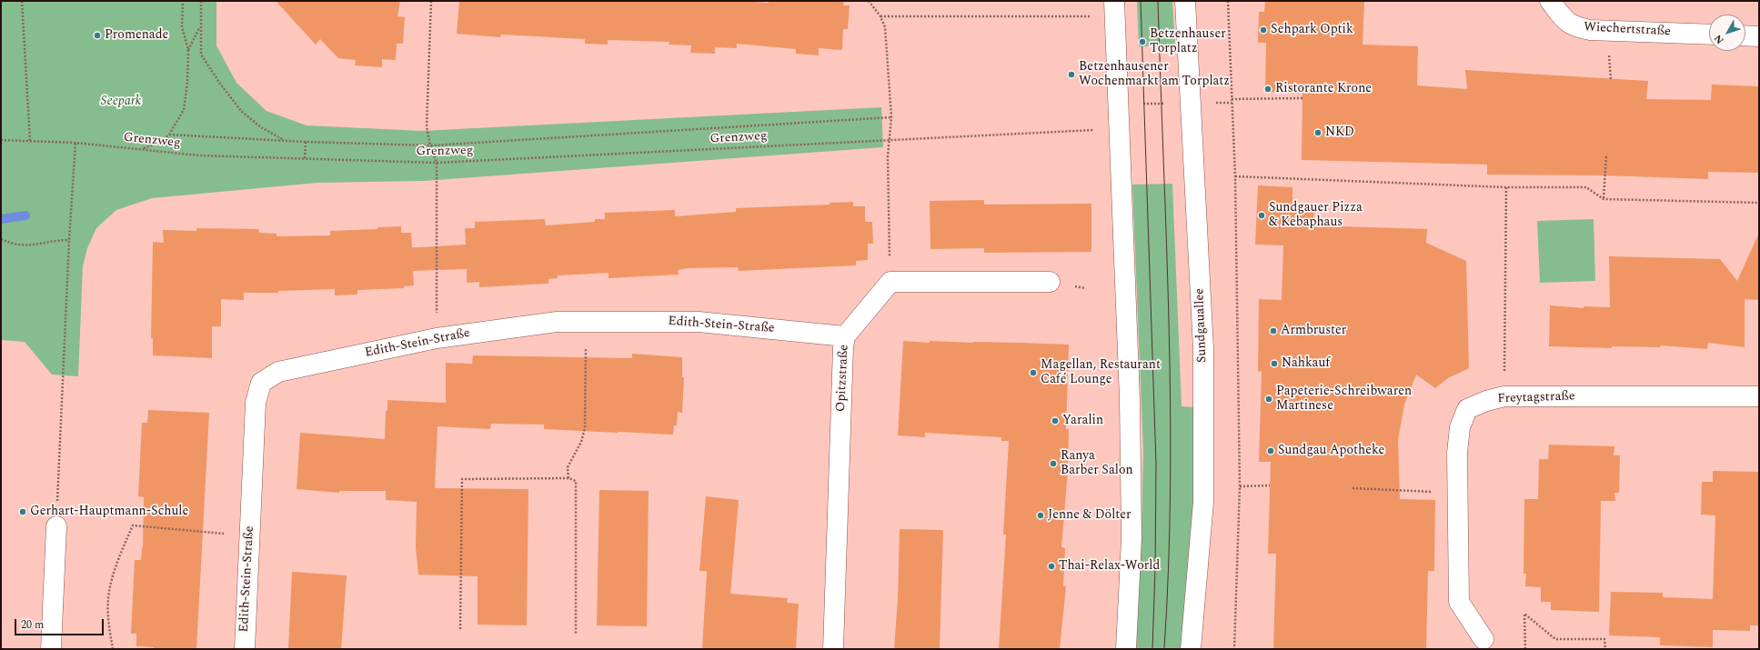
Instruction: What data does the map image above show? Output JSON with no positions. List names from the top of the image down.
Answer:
{
  "streets": {
    "street": [
      "Wiechertstraße",
      "Edith-Stein-Straße",
      "Sundgauallee",
      "Opitzstraße",
      "Freytagstraße"
    ],
    "path": ["Grenzweg"]
  },
  "crossings": [
    ["Edith-Stein-Straße", "Opitzstraße"]
  ],
  "parks": ["Seepark"],
  "places": [
    "Sehpark Optik",
    "Promenade",
    "Betzenhauser Torplatz",
    "Betzenhausener Wochenmarkt am Torplatz",
    "Ristorante Krone",
    "NKD",
    "Sundgauer Pizza & Kebaphaus",
    "Armbruster",
    "Nahkauf",
    "Magellan, Restaurant Café Lounge",
    "Papeterie-Schreibwaren Martinese",
    "Yaralin",
    "Sundgau Apotheke",
    "Ranya Barber Salon",
    "Gerhart-Hauptmann-Schule",
    "Jenne & Dölter",
    "Thai-Relax-World"
  ],
  "scale_bar": "20 m",
  "north": "bottom left"
}
